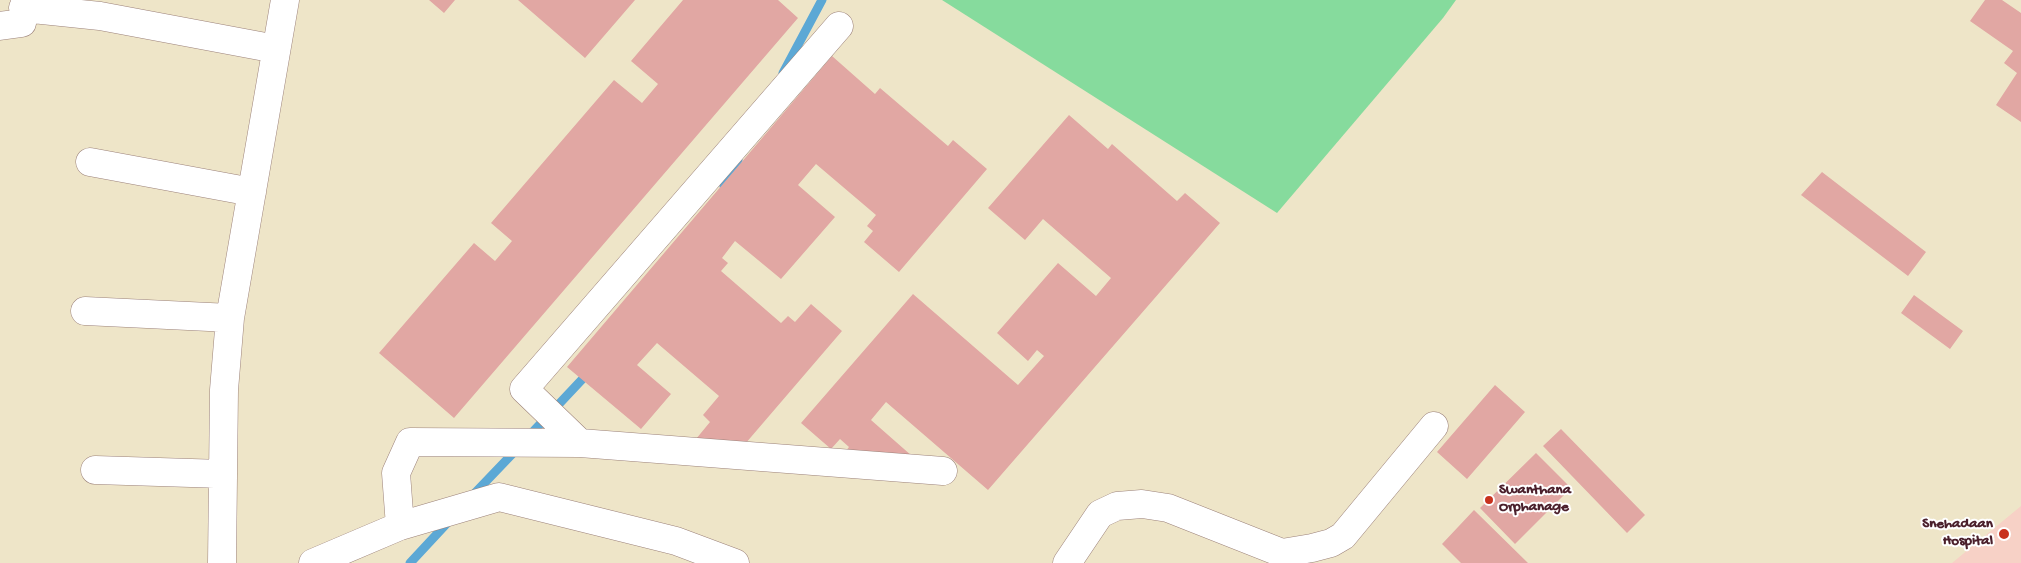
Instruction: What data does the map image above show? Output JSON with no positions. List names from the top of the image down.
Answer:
{
  "places": ["Swanthana Orphanage", "Snehadaan Hospital"]
}
